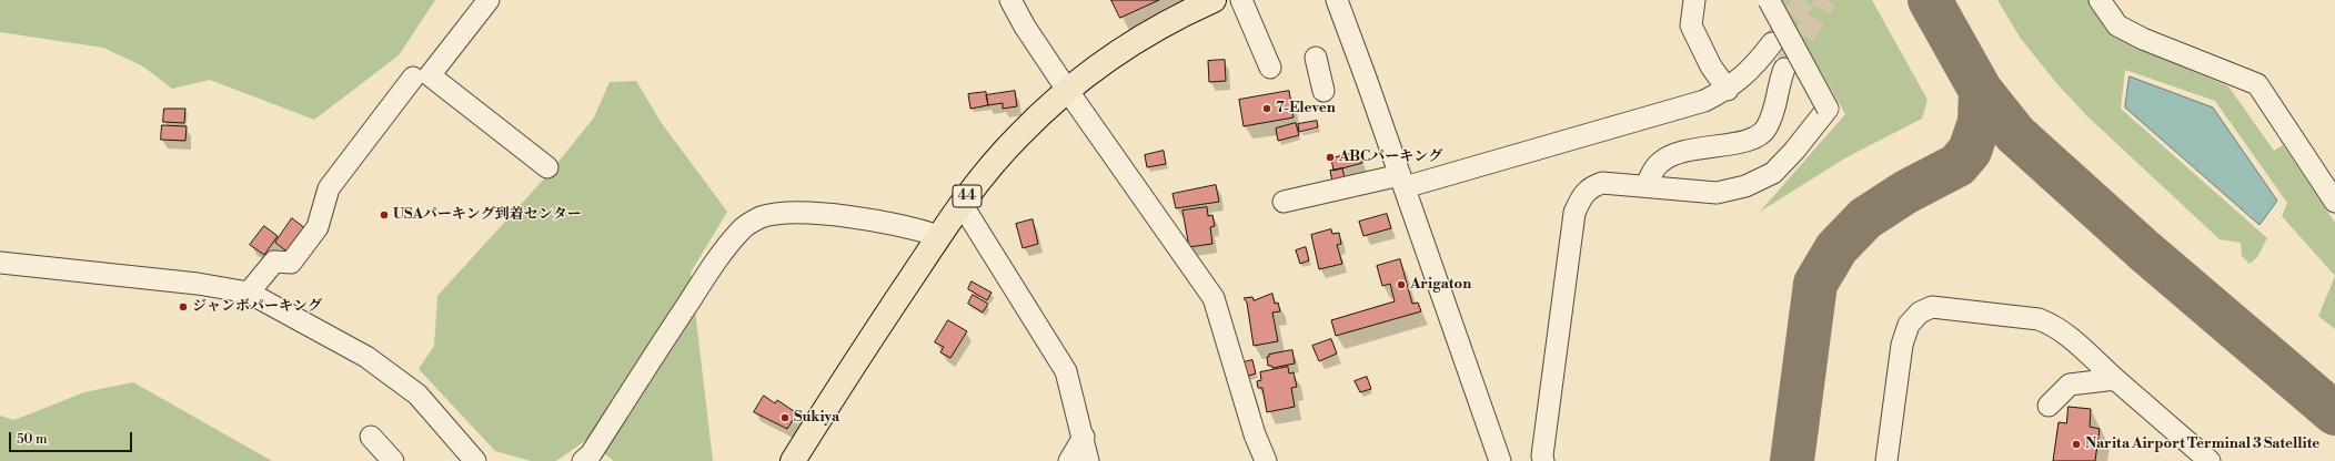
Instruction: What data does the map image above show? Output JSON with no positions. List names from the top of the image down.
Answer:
{
  "streets": {
    "main road": ["44"]
  },
  "places": [
    "7-Eleven",
    "ABCパーキング",
    "USAパーキング到着センター",
    "Arigaton",
    "ジャンボパーキング",
    "Sukiya",
    "Narita Airport Terminal 3 Satellite"
  ],
  "scale_bar": "50 m"
}
